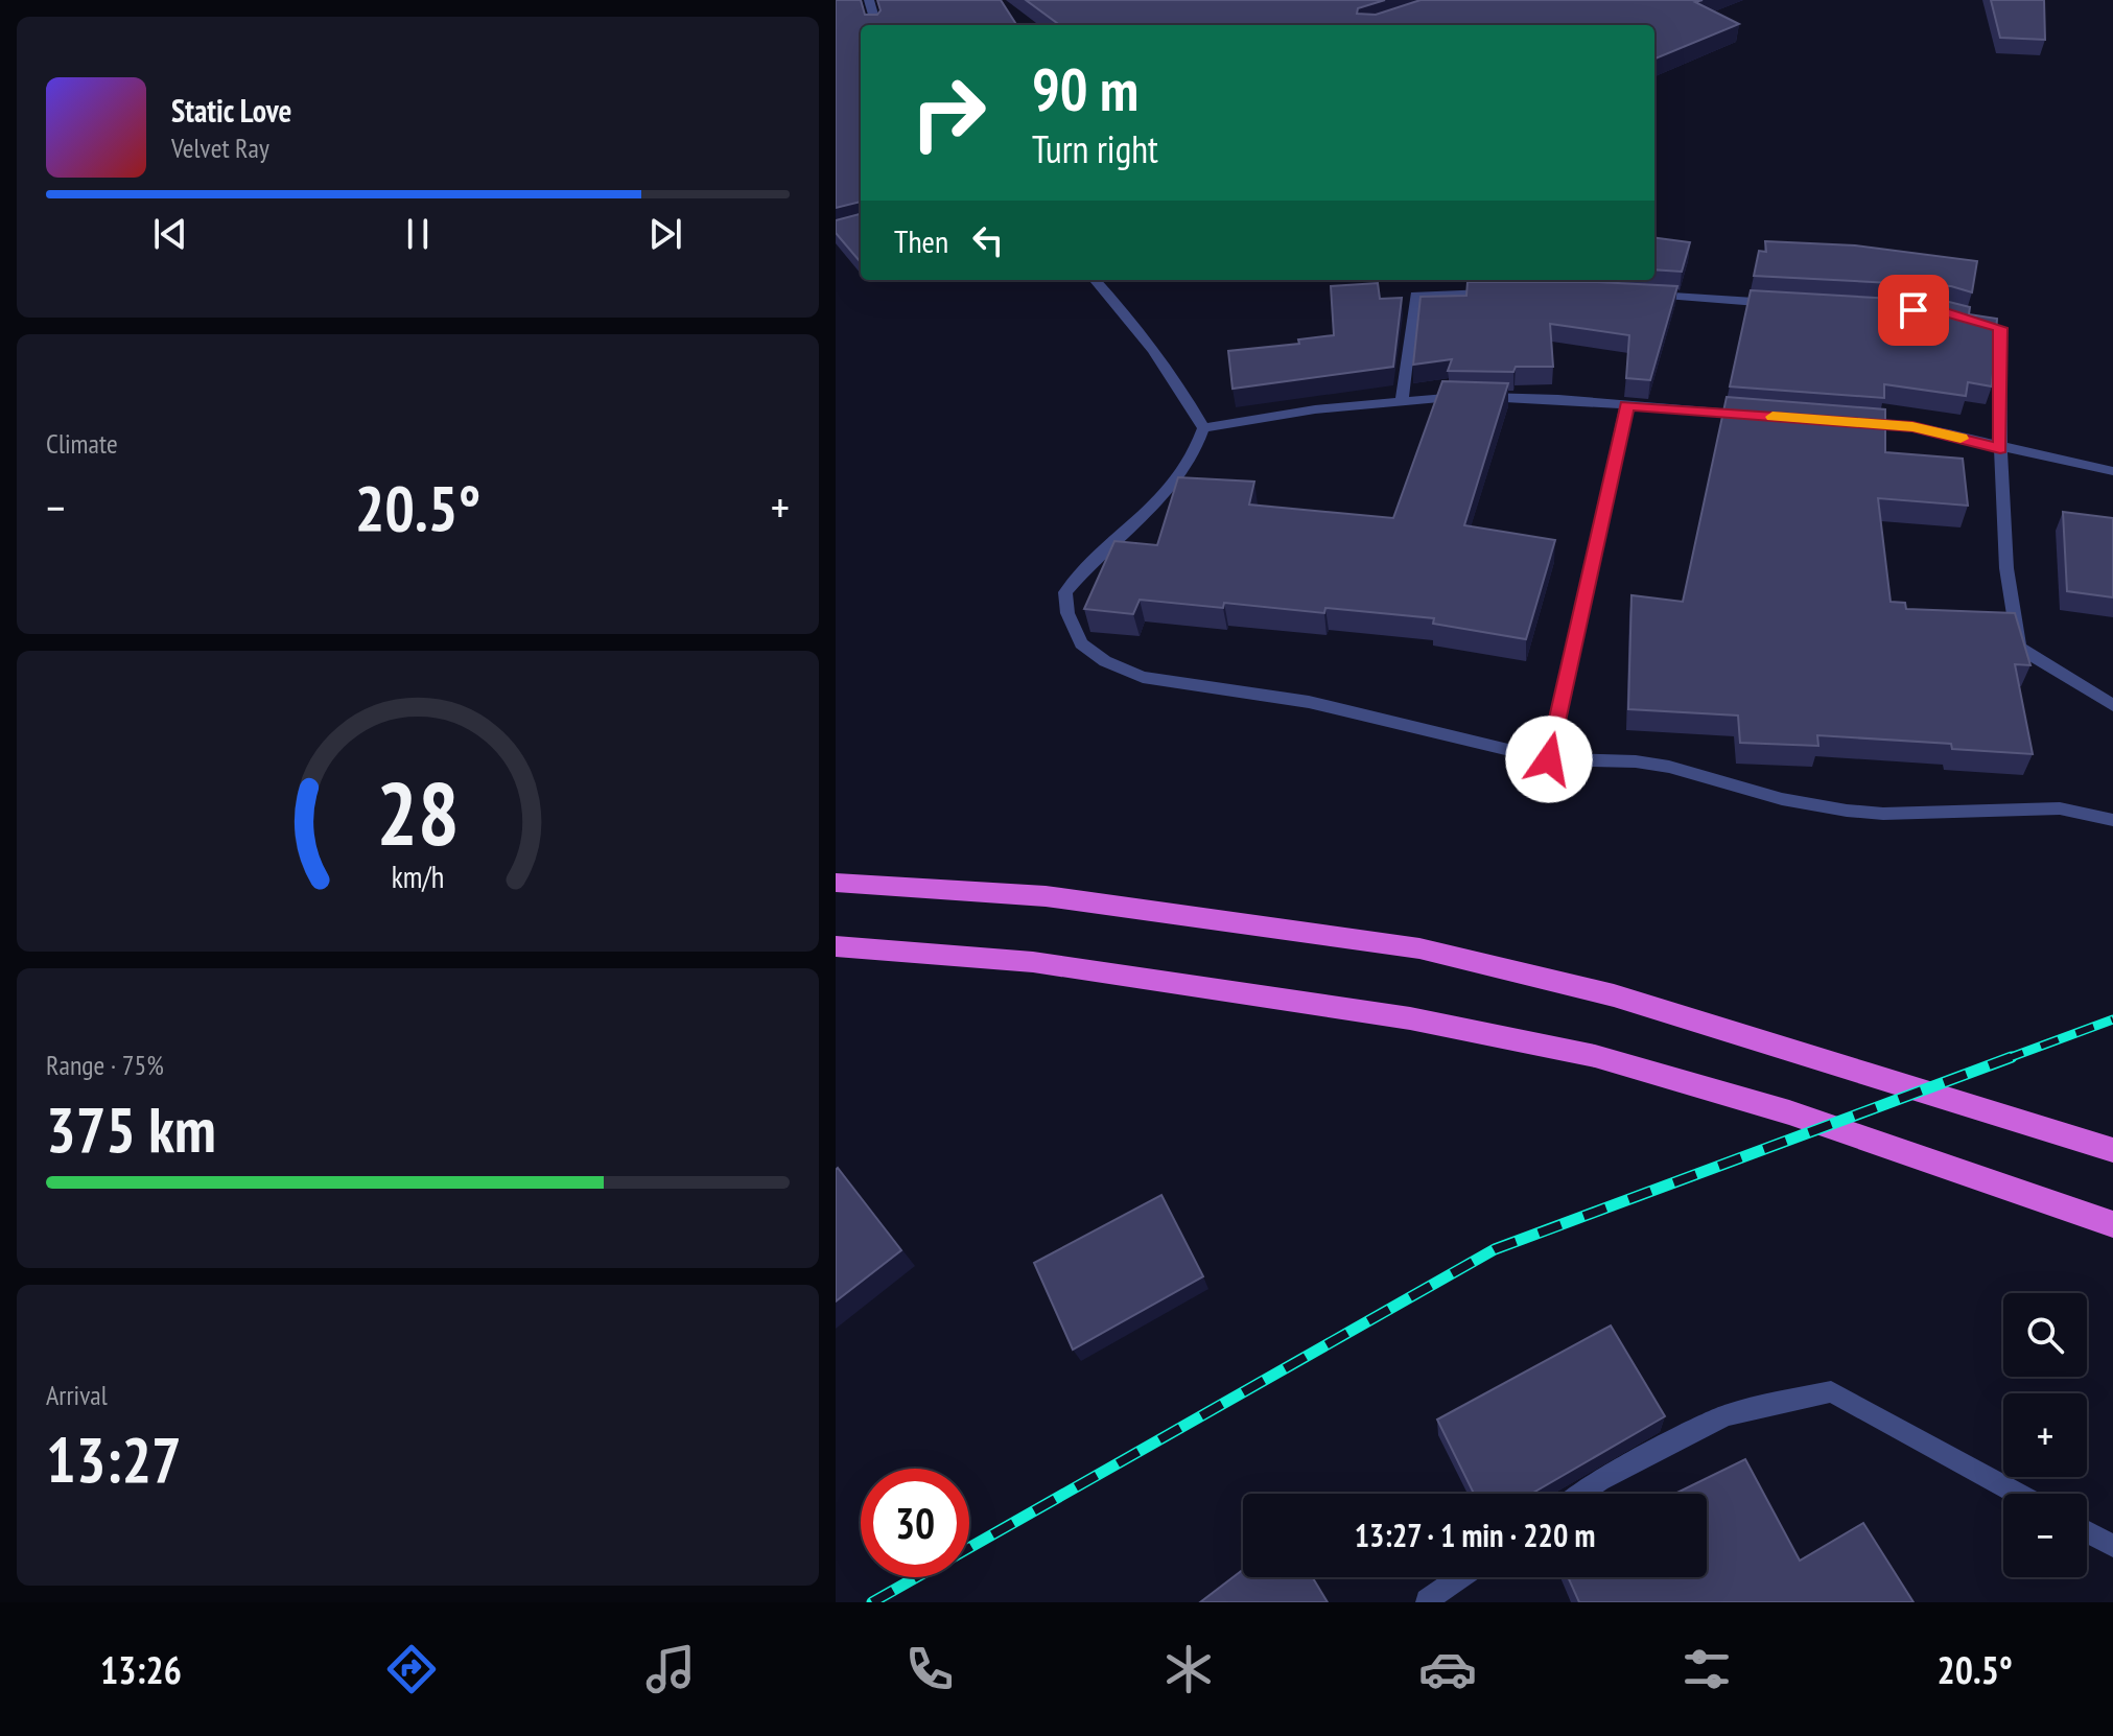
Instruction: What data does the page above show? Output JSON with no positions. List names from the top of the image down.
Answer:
{
  "page": {
    "turn": ["90 m", "Turn right"],
    "song": ["Static Love", "Velvet Ray"],
    "then": "Then",
    "tile": [
      "Climate",
      ["Range · 75%", "375 km"],
      ["Arrival", "13:27"]
    ],
    "heat": ["−", "20.5°", "+"],
    "map_buttons": ["+", "−"],
    "limit": "30",
    "trip": "13:27 · 1 min · 220 m",
    "tabs": ["13:26", "20.5°"],
    "gauge": ["28", "km/h"]
  }
}
